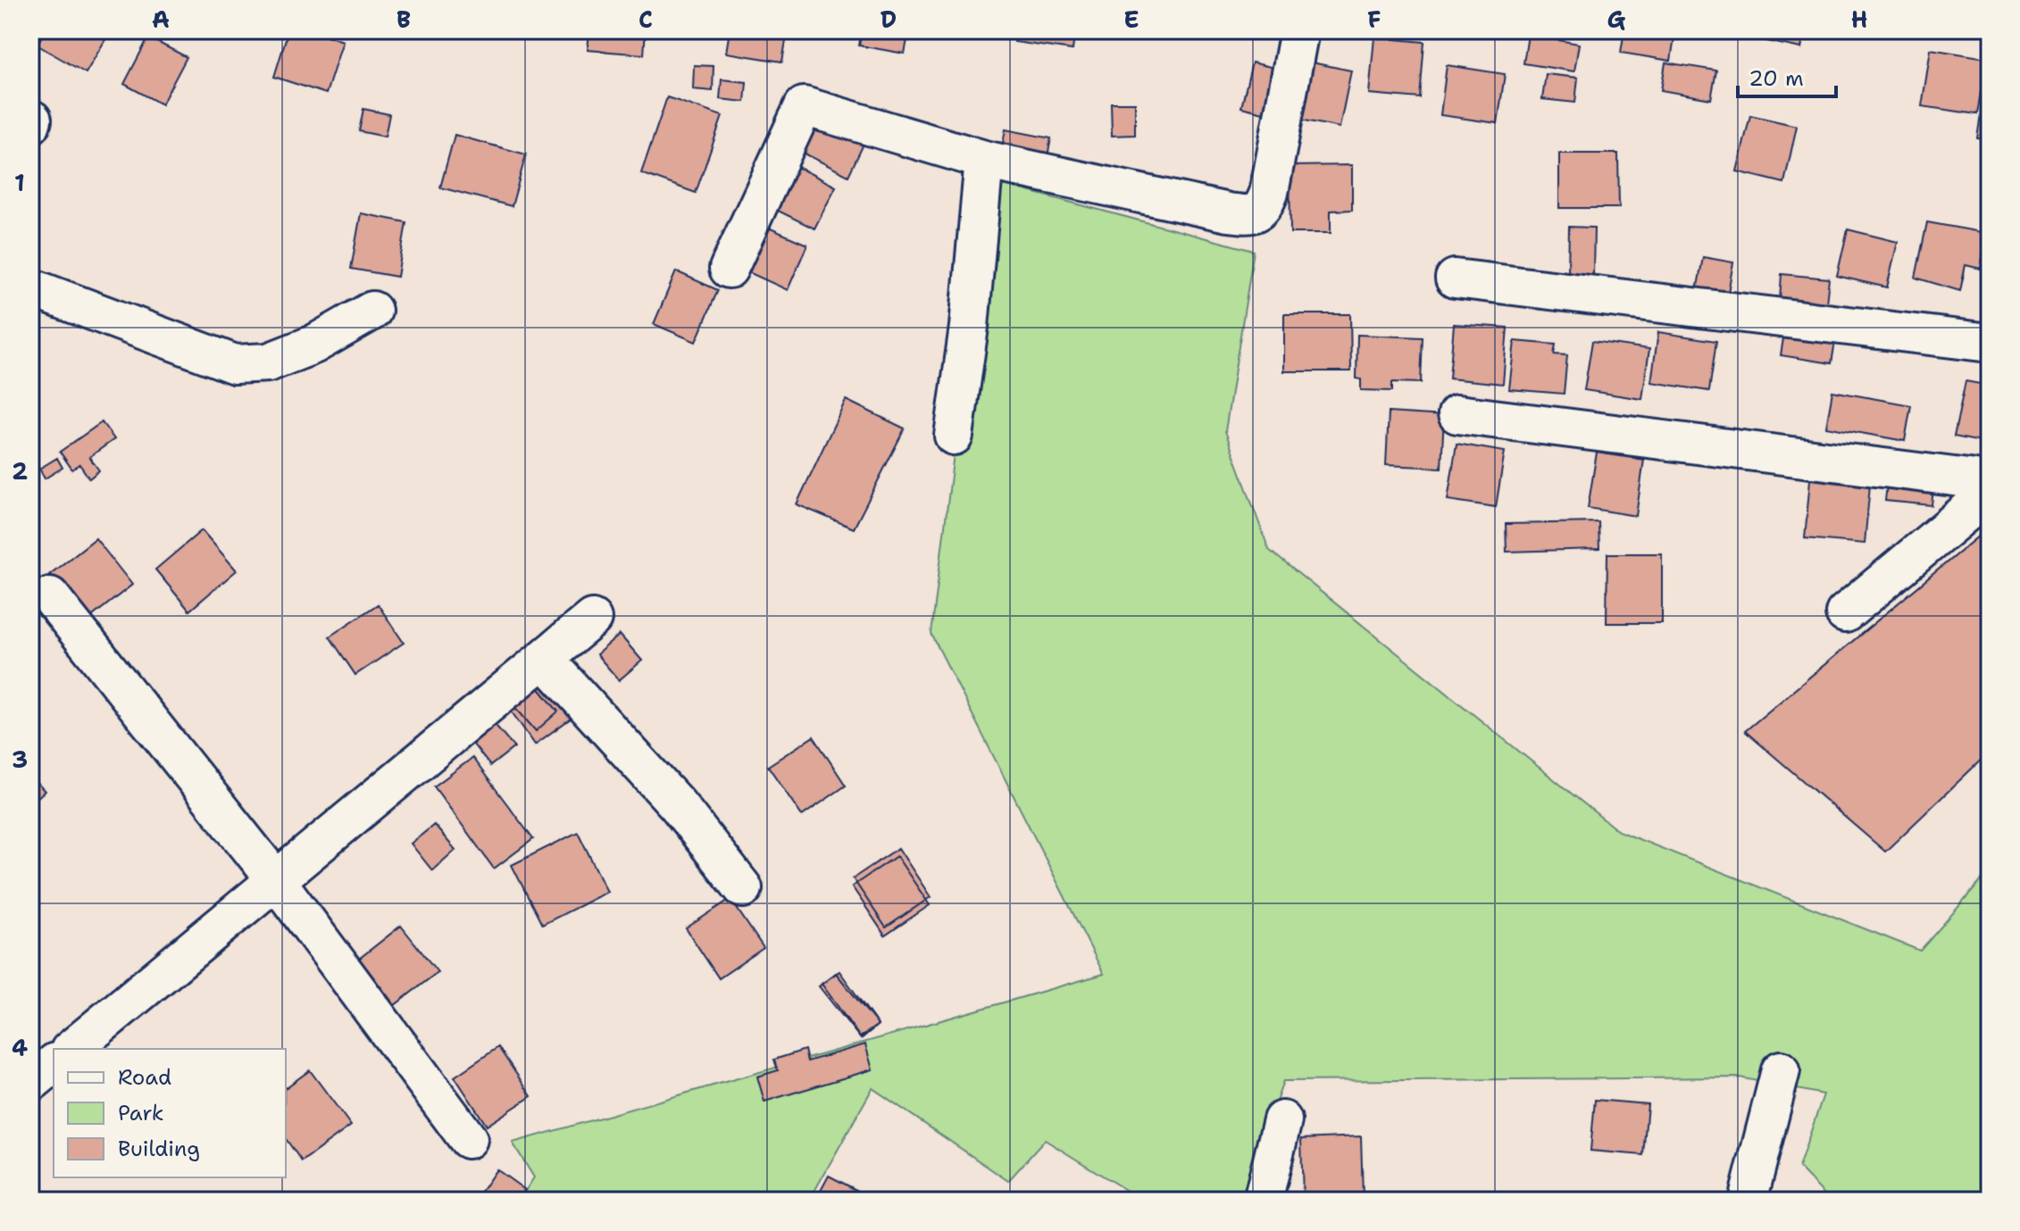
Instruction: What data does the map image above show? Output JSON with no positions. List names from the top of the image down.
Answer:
{
  "legend": ["Road", "Park", "Building"],
  "scale_bar": "20 m",
  "grid": {
    "columns": [
      "A",
      "B",
      "C",
      "D",
      "E",
      "F",
      "G",
      "H"
    ],
    "rows": [
      "1",
      "2",
      "3",
      "4"
    ]
  }
}
